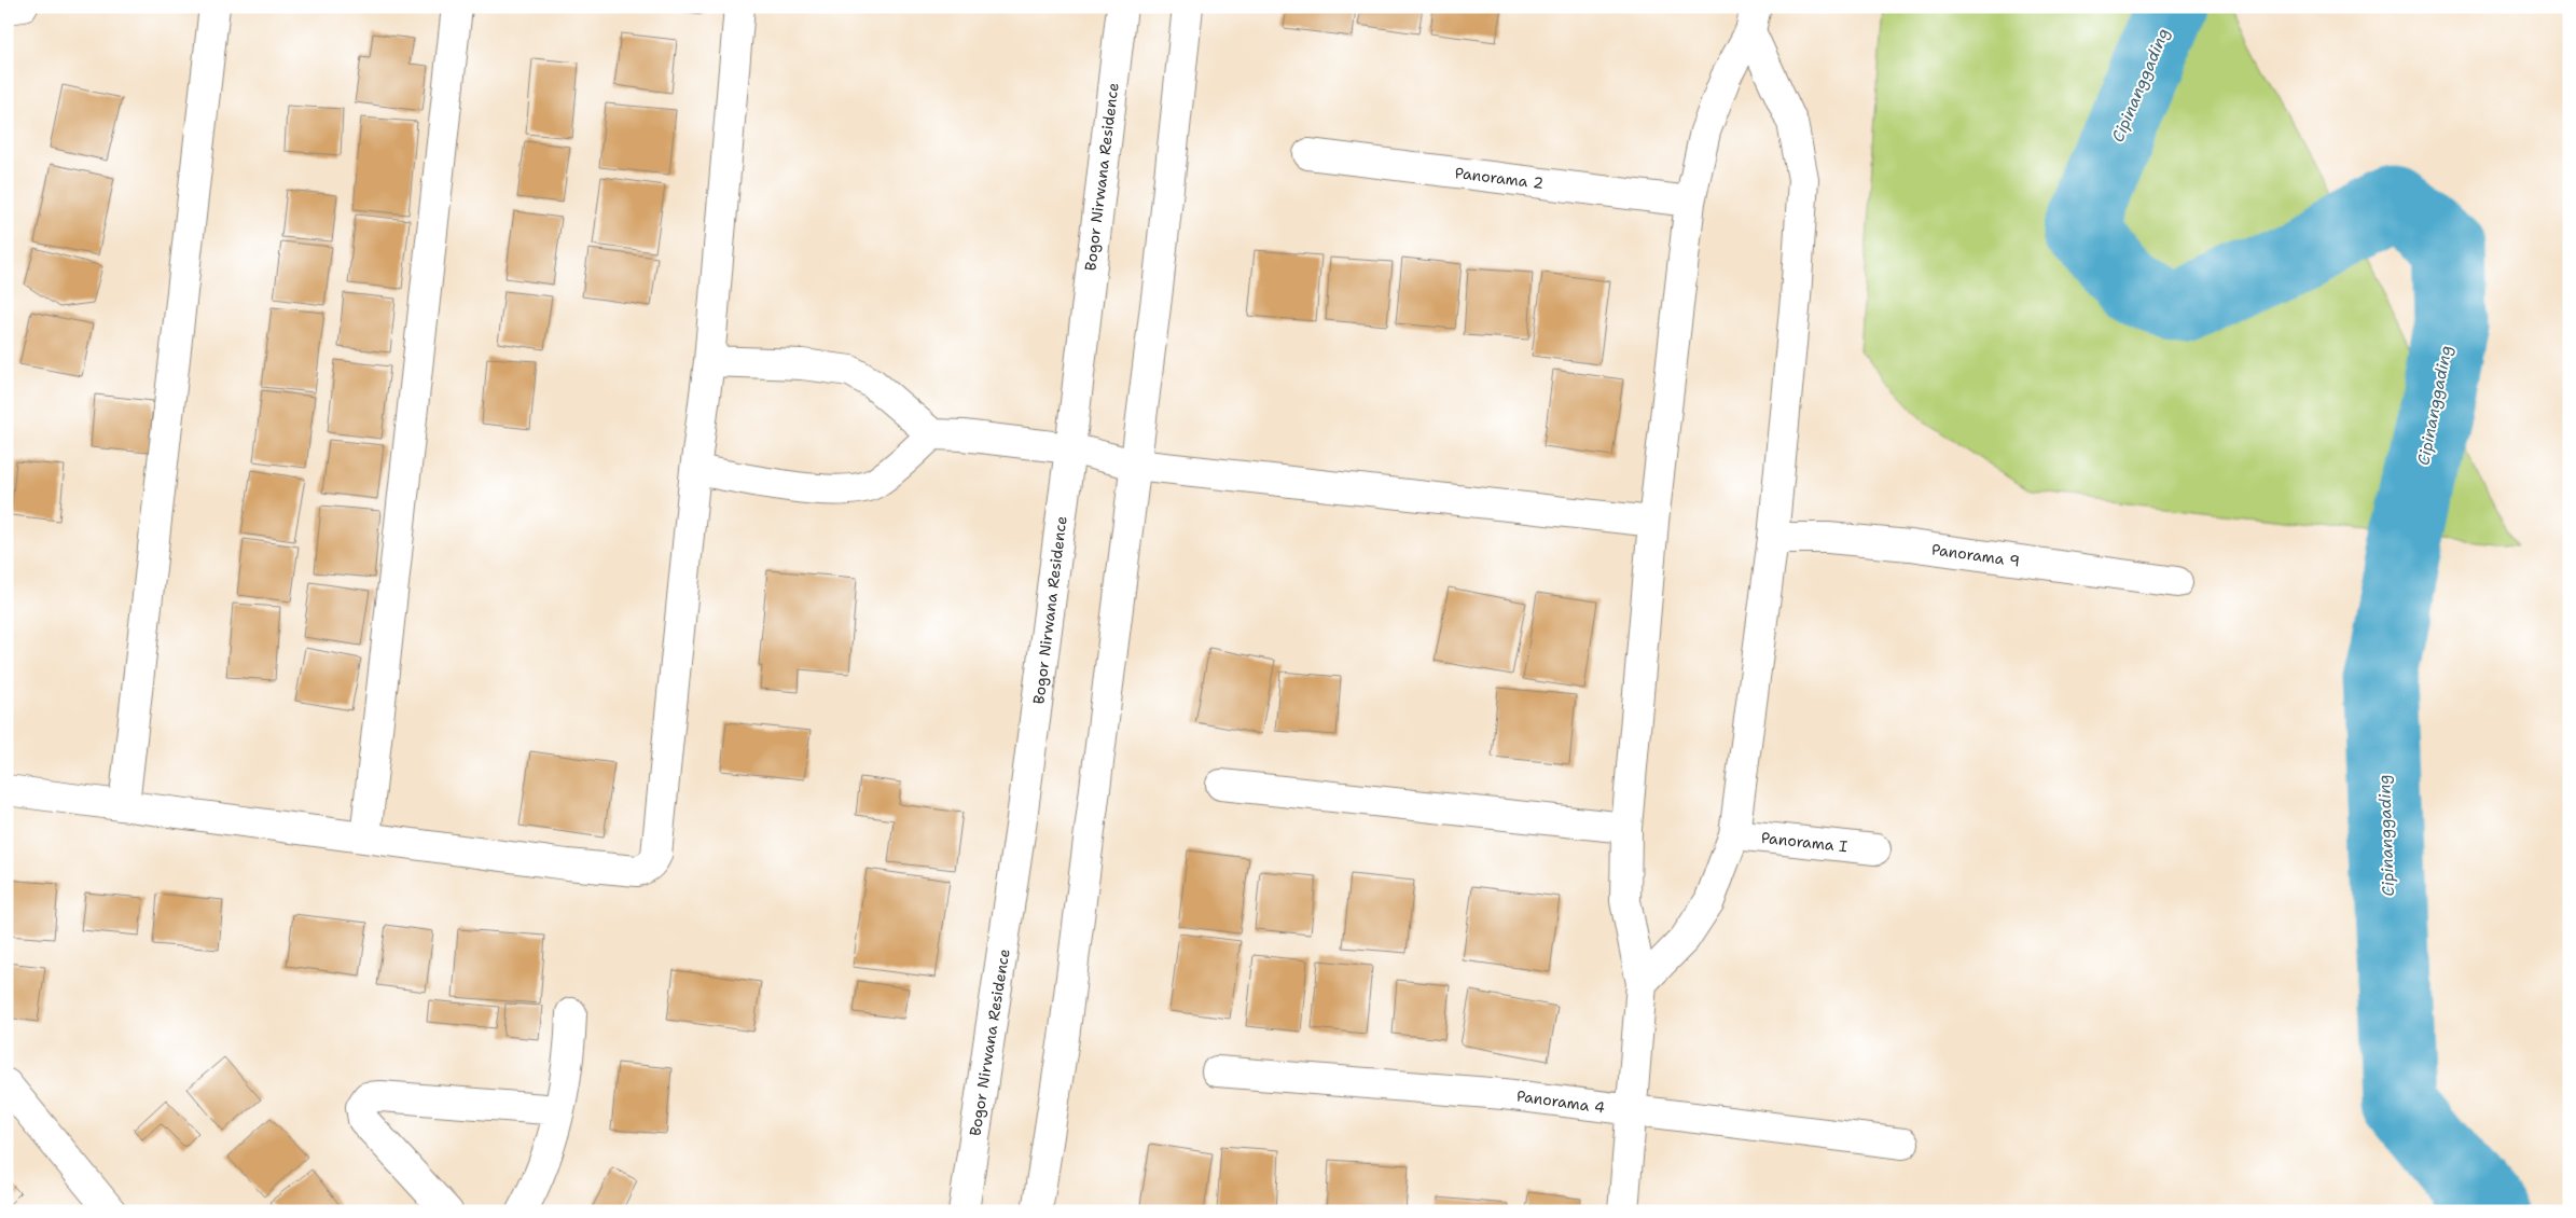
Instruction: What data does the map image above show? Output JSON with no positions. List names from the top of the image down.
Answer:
{
  "streets": {
    "street": [
      "Bogor Nirwana Residence",
      "Panorama 2",
      "Panorama 9",
      "Panorama I",
      "Panorama 4"
    ]
  },
  "water": ["Cipinanggading"]
}
